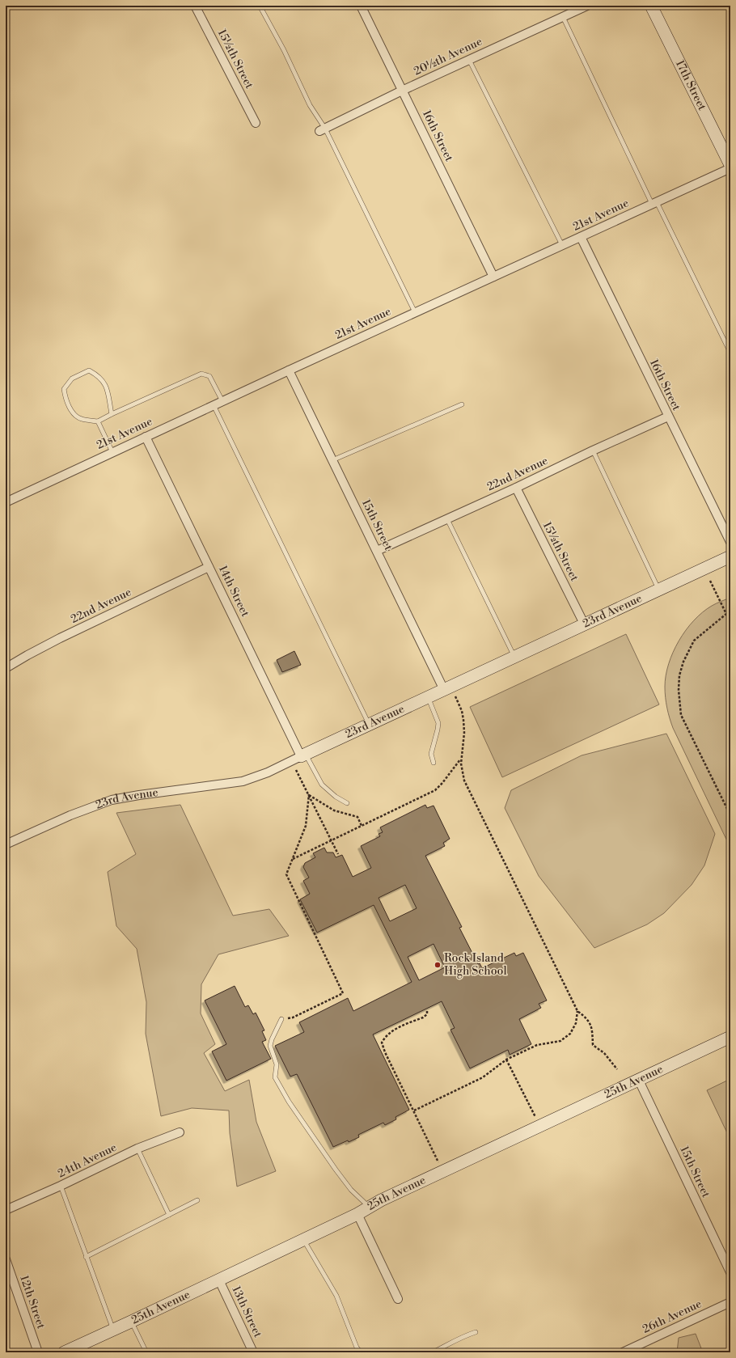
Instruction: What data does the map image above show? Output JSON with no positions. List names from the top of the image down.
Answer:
{
  "streets": {
    "street": [
      "20½th Avenue",
      "15½th Street",
      "17th Street",
      "16th Street",
      "21st Avenue",
      "22nd Avenue",
      "15th Street",
      "14th Street",
      "23rd Avenue",
      "25th Avenue",
      "24th Avenue",
      "12th Street",
      "13th Street",
      "26th Avenue"
    ]
  },
  "crossings": [
    ["20½th Avenue", "16th Street"],
    ["15½th Street", "22nd Avenue"],
    ["15½th Street", "23rd Avenue"],
    ["16th Street", "21st Avenue"],
    ["16th Street", "22nd Avenue"],
    ["21st Avenue", "15th Street"],
    ["21st Avenue", "14th Street"],
    ["22nd Avenue", "15th Street"],
    ["22nd Avenue", "14th Street"],
    ["15th Street", "23rd Avenue"],
    ["15th Street", "25th Avenue"],
    ["14th Street", "23rd Avenue"],
    ["25th Avenue", "13th Street"]
  ],
  "places": ["Rock Island High School"]
}
